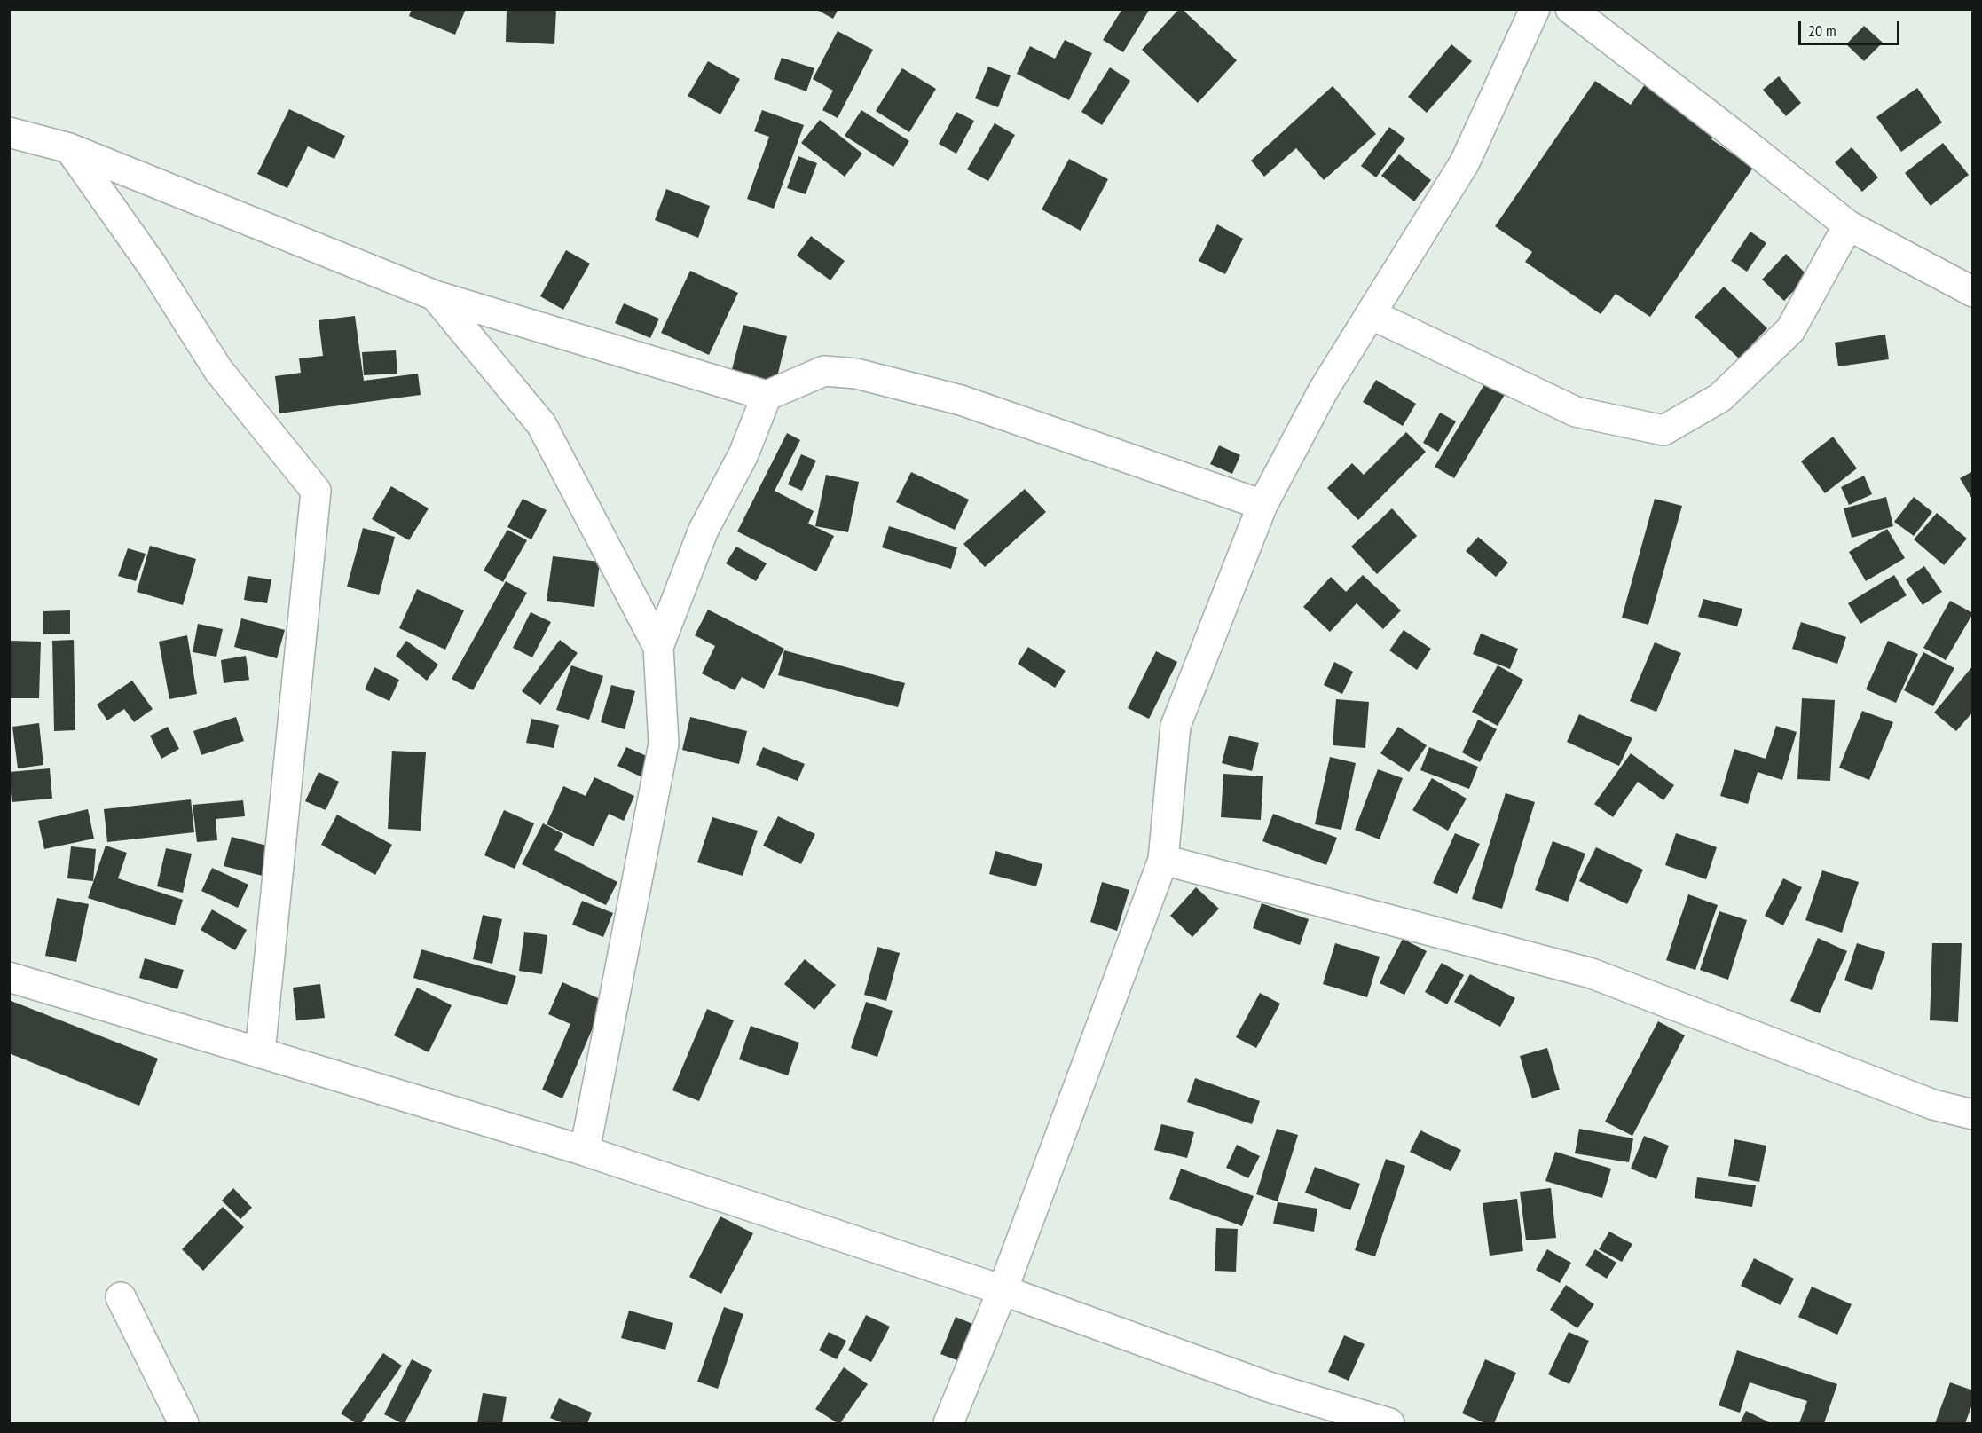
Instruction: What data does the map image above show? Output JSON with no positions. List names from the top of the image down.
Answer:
{
  "scale_bar": "20 m"
}
